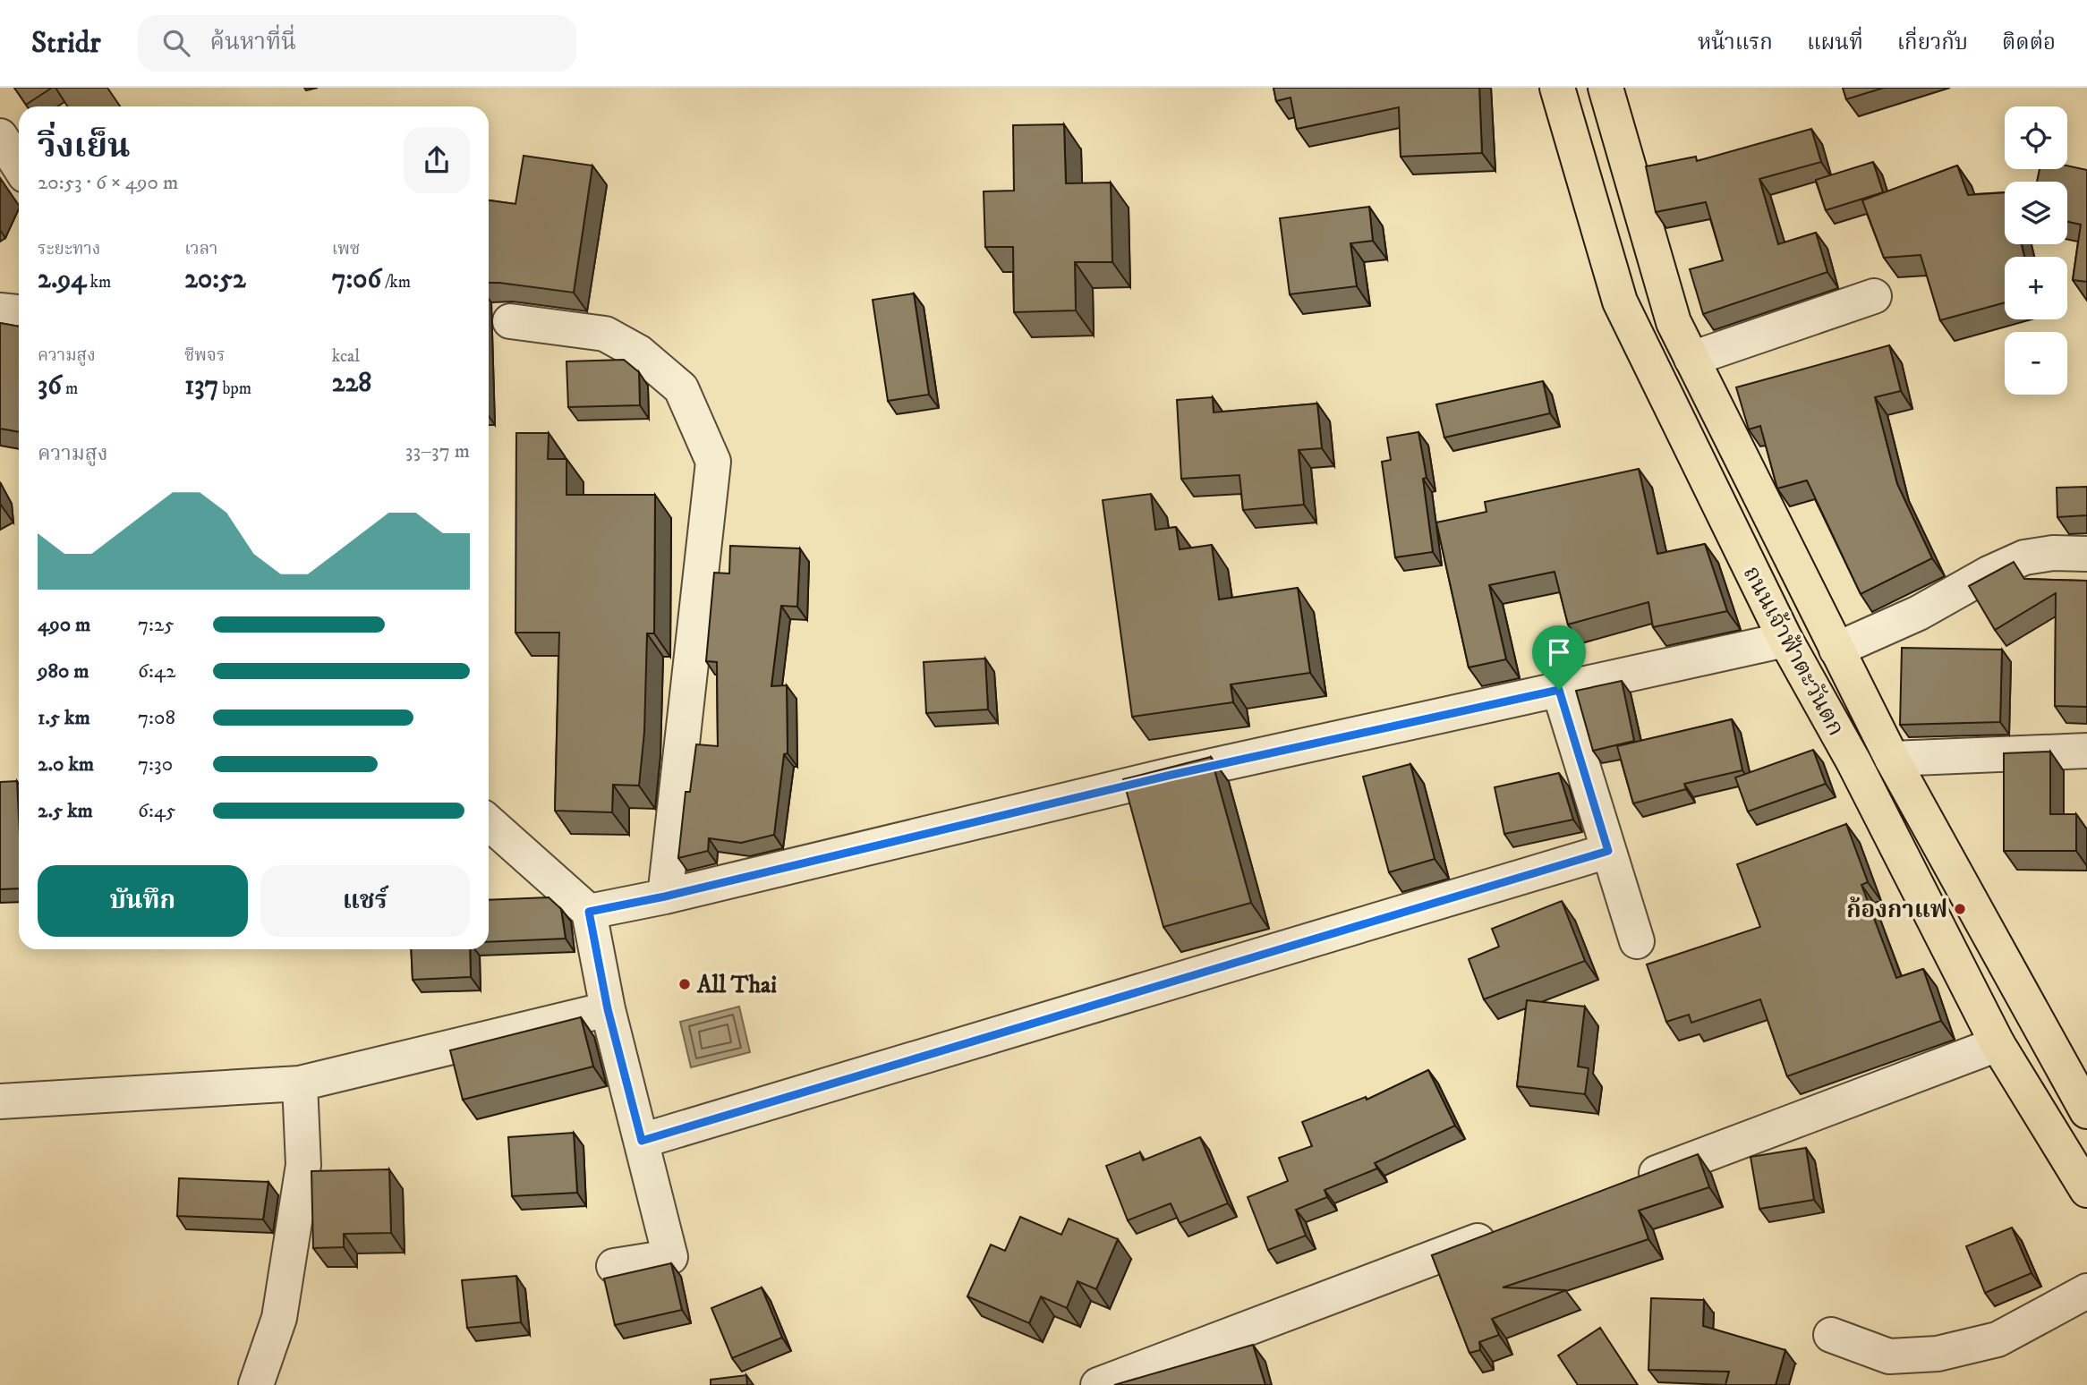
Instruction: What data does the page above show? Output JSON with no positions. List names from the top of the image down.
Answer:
{
  "streets": {
    "main road": ["ถนนเจ้าฟ้าตะวันตก"]
  },
  "places": ["ก้องกาแฟ", "All Thai"],
  "page": {
    "header": "Stridr",
    "search": "ค้นหาที่นี่",
    "nav": [
      "หน้าแรก",
      "แผนที่",
      "เกี่ยวกับ",
      "ติดต่อ"
    ],
    "map_buttons": ["+", "−"],
    "heading": ["วิ่งเย็น", "20:53 · 6 × 490 m"],
    "stats": [
      ["ระยะทาง", "2.94 km"],
      ["เวลา", "20:52"],
      ["เพซ", "7:06 /km"],
      ["ความสูง", "36 m"],
      ["ชีพจร", "137 bpm"],
      ["kcal", "228"]
    ],
    "chart": ["ความสูง", "33–37 m"],
    "list": [
      {
        "name": "490 m",
        "note": "7:25"
      },
      {
        "name": "980 m",
        "note": "6:42"
      },
      {
        "name": "1.5 km",
        "note": "7:08"
      },
      {
        "name": "2.0 km",
        "note": "7:30"
      },
      {
        "name": "2.5 km",
        "note": "6:45"
      }
    ],
    "buttons": ["บันทึก", "แชร์"]
  }
}
